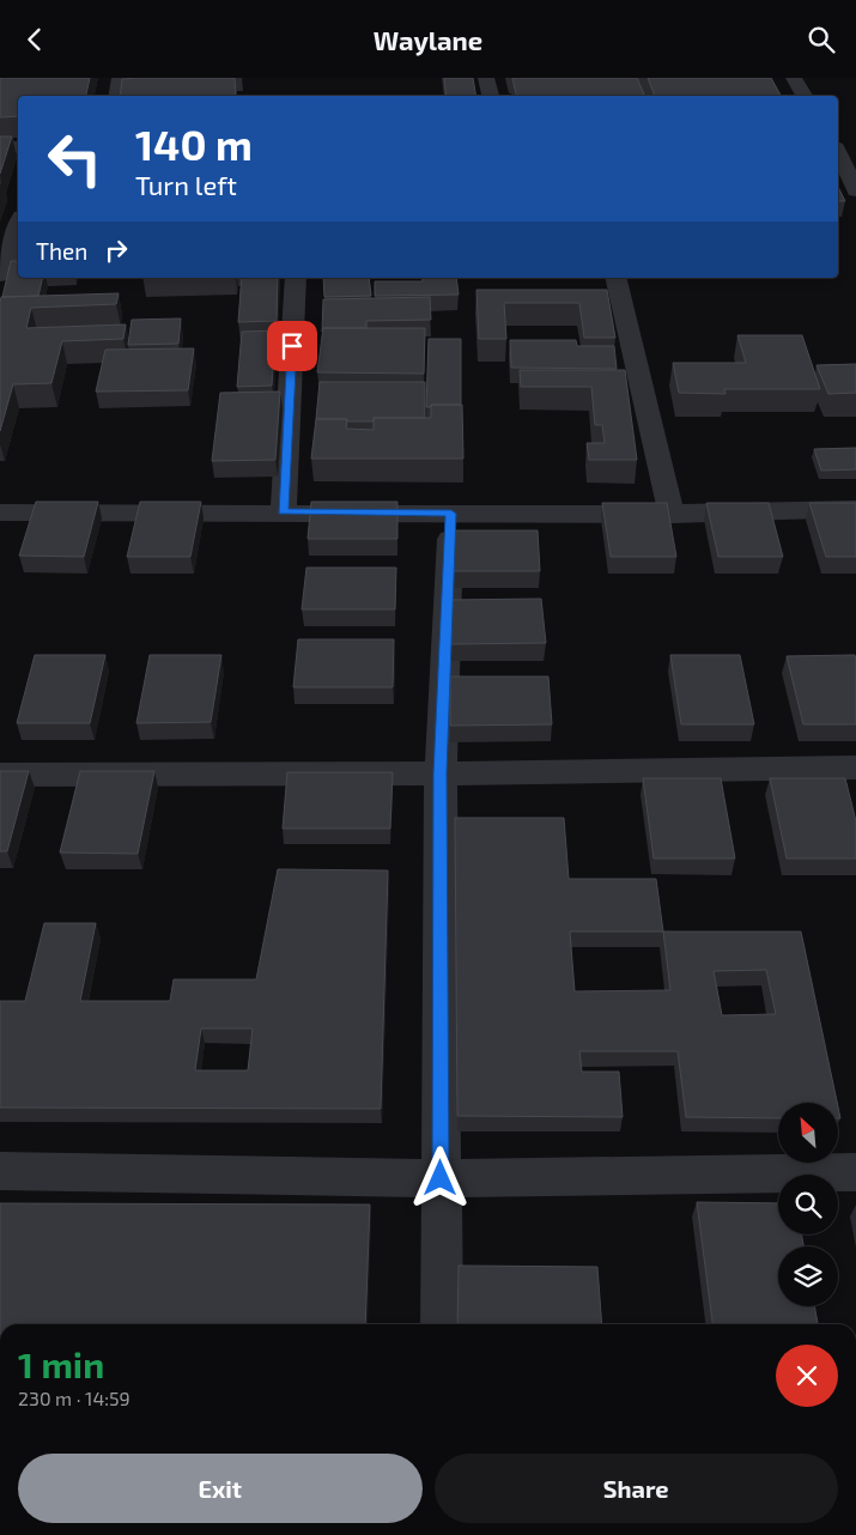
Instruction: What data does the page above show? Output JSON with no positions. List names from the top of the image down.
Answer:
{
  "north": "top left",
  "page": {
    "header": "Waylane",
    "turn": ["140 m", "Turn left"],
    "then": "Then",
    "heading": ["1 min", "230 m · 14:59"],
    "buttons": ["Exit", "Share"]
  }
}
